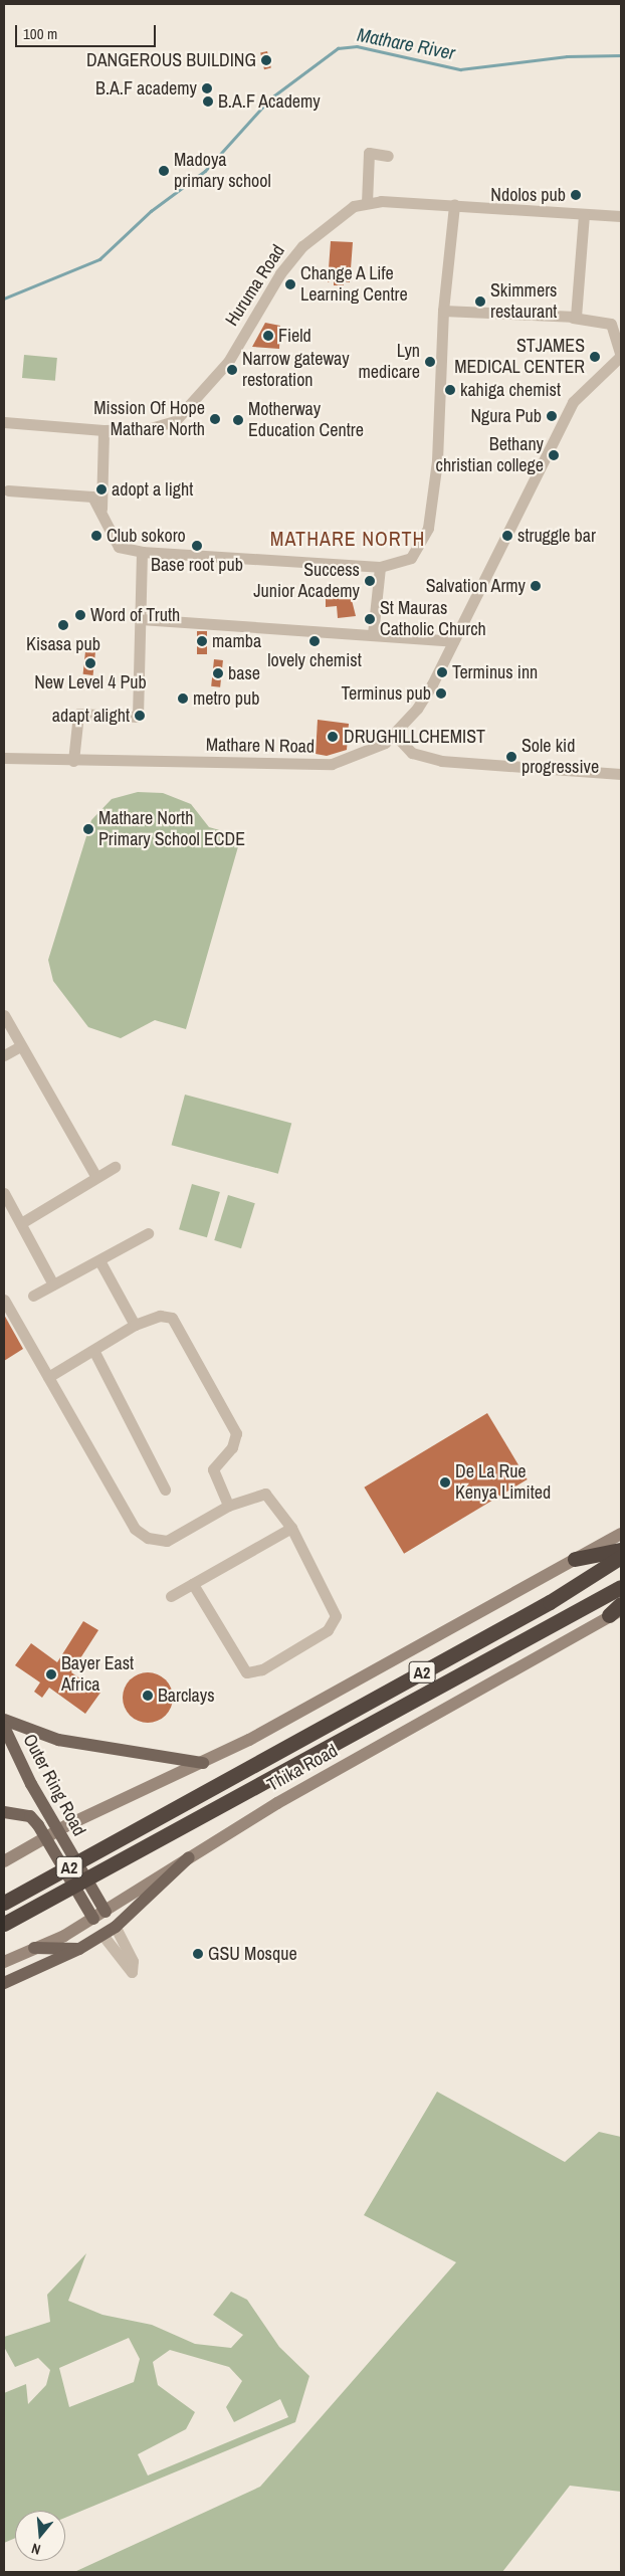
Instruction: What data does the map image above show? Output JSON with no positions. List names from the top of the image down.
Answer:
{
  "streets": {
    "highway": ["A2", "Thika Road"],
    "main road": ["Outer Ring Road"],
    "street": ["Huruma Road", "Mathare N Road"]
  },
  "crossings": [
    ["Thika Road", "Outer Ring Road"]
  ],
  "districts": ["MATHARE NORTH"],
  "water": ["Mathare River"],
  "places": [
    "DANGEROUS BUILDING",
    "B.A.F academy",
    "B.A.F Academy",
    "Madoya primary school",
    "Ndolos pub",
    "Change A Life Learning Centre",
    "Skimmers restaurant",
    "Field",
    "STJAMES MEDICAL CENTER",
    "Lyn medicare",
    "Narrow gateway restoration",
    "kahiga chemist",
    "Ngura Pub",
    "Mission Of Hope Mathare North",
    "Motherway Education Centre",
    "Bethany christian college",
    "adopt a light",
    "Club sokoro",
    "struggle bar",
    "Base root pub",
    "Success Junior Academy",
    "Salvation Army",
    "Word of Truth",
    "St Mauras Catholic Church",
    "Kisasa pub",
    "mamba",
    "lovely chemist",
    "New Level 4 Pub",
    "Terminus inn",
    "base",
    "Terminus pub",
    "metro pub",
    "adapt alight",
    "DRUGHILLCHEMIST",
    "Sole kid progressive",
    "Mathare North Primary School ECDE",
    "De La Rue Kenya Limited",
    "Bayer East Africa",
    "Barclays",
    "GSU Mosque"
  ],
  "scale_bar": "100 m",
  "north": "bottom"
}
